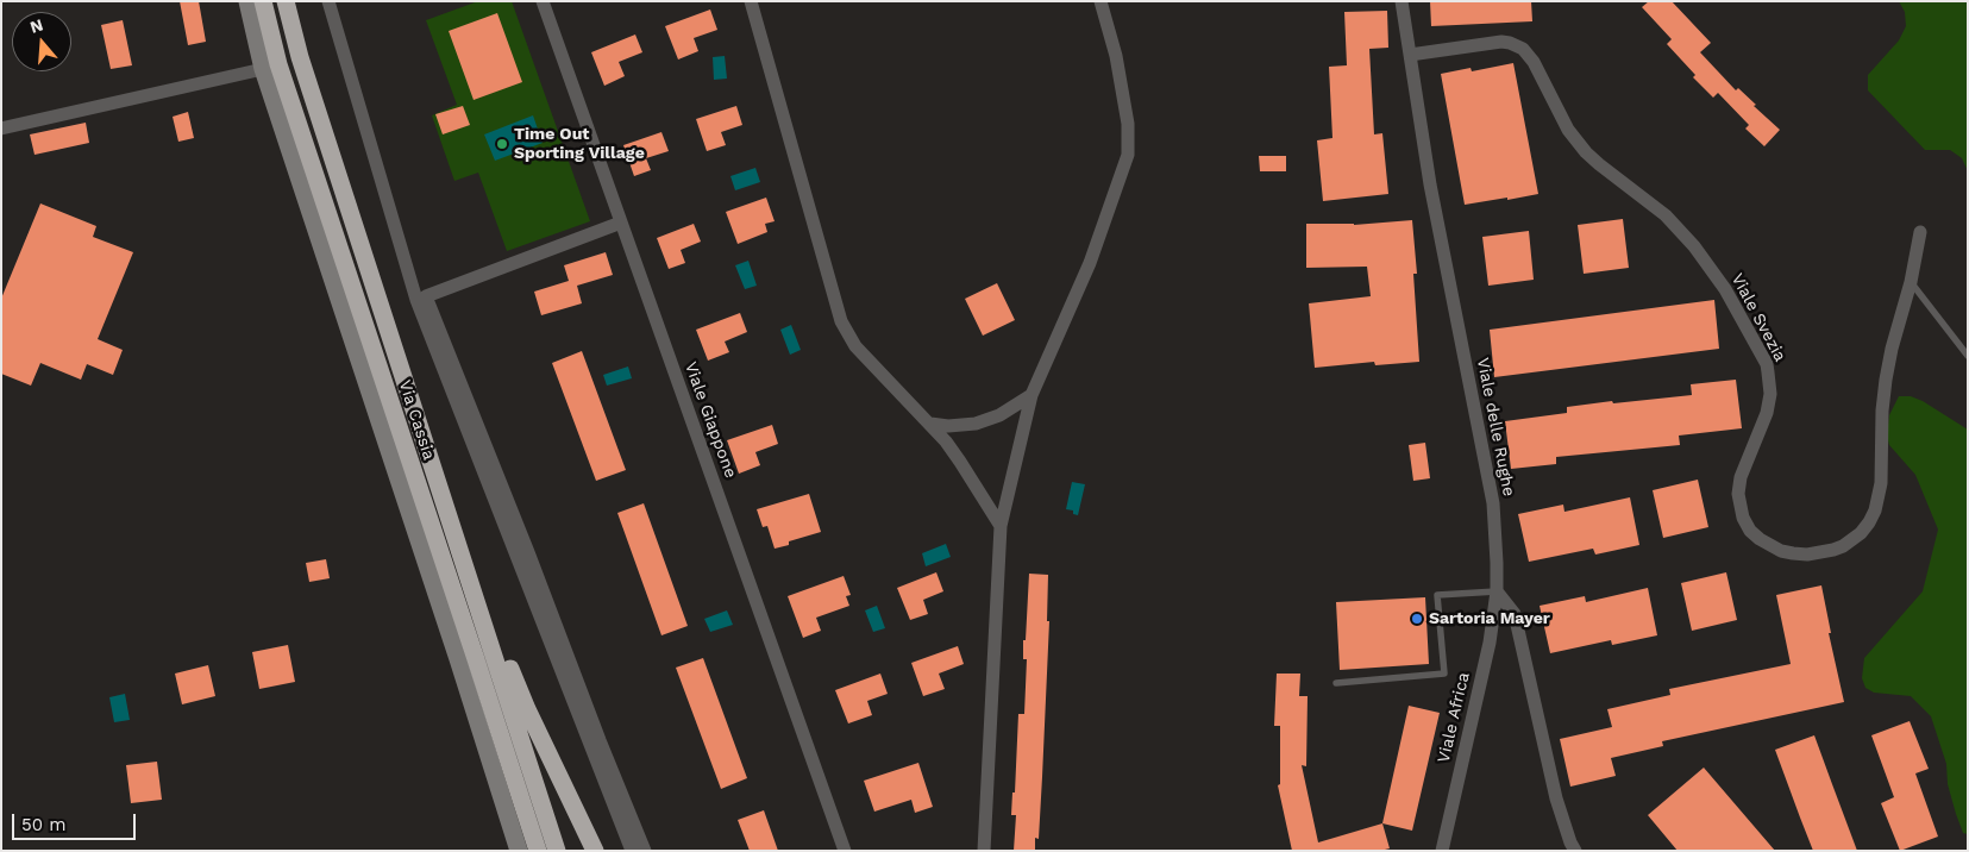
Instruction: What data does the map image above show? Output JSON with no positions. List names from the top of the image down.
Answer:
{
  "streets": {
    "highway": ["Via Cassia"],
    "street": [
      "Viale Svezia",
      "Viale Giappone",
      "Viale delle Rughe",
      "Viale Africa"
    ]
  },
  "crossings": [
    ["Viale Svezia", "Viale delle Rughe"],
    ["Viale delle Rughe", "Viale Africa"]
  ],
  "places": ["Time Out Sporting Village", "Sartoria Mayer"],
  "scale_bar": "50 m",
  "north": "top"
}
